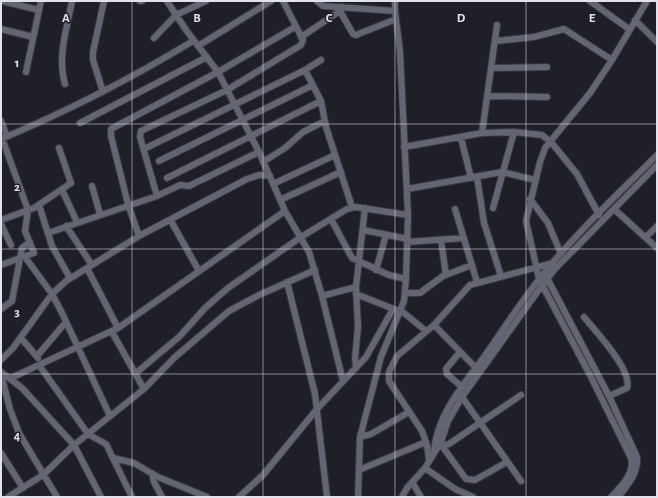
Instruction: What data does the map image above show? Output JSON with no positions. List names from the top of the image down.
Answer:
{
  "grid": {
    "columns": [
      "A",
      "B",
      "C",
      "D",
      "E"
    ],
    "rows": [
      "1",
      "2",
      "3",
      "4"
    ]
  }
}
